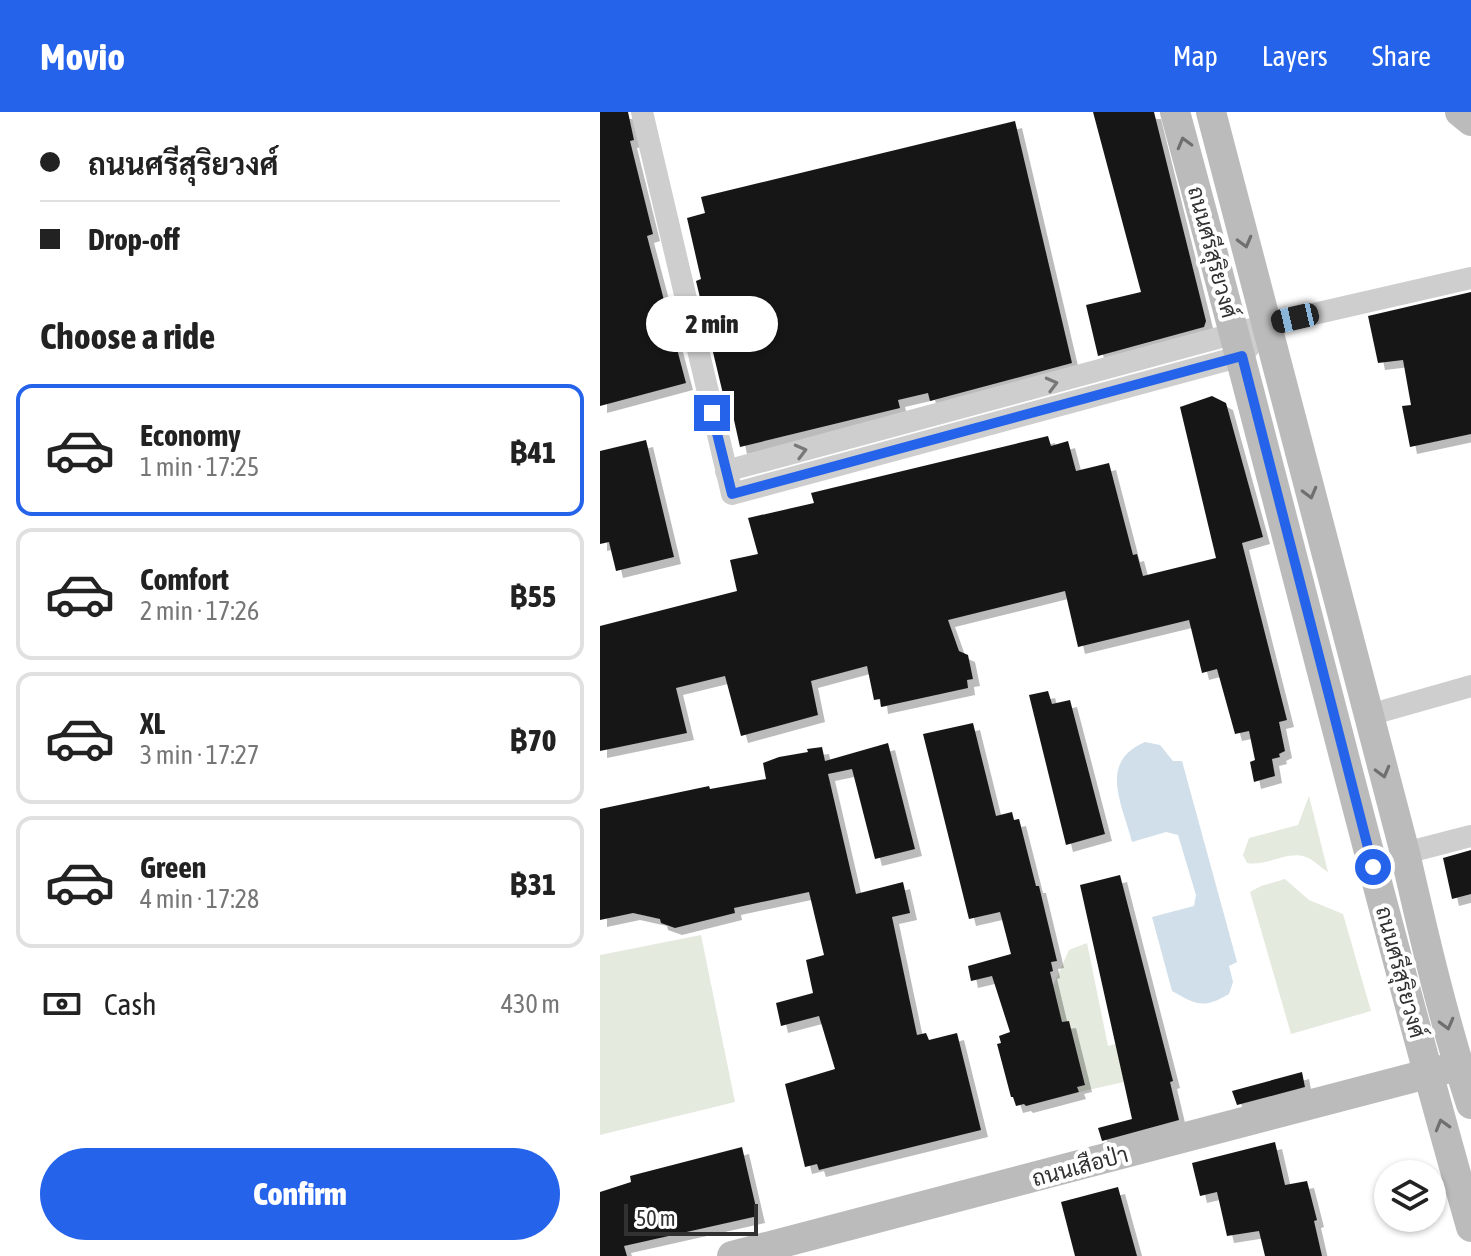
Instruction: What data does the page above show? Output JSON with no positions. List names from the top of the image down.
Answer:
{
  "streets": {
    "main road": ["ถนนศรีสุริยวงศ์", "ถนนเสือป่า"]
  },
  "crossings": [
    ["ถนนศรีสุริยวงศ์", "ถนนเสือป่า"]
  ],
  "scale_bar": "50 m",
  "page": {
    "header": "Movio",
    "nav": ["Map", "Layers", "Share"],
    "banner": ["ถนนศรีสุริยวงศ์", "Drop-off"],
    "heading": "Choose a ride",
    "bubble": "2 min",
    "list": [
      {
        "name": "Economy",
        "note": "1 min · 17:25",
        "value": "฿41"
      },
      {
        "name": "Comfort",
        "note": "2 min · 17:26",
        "value": "฿55"
      },
      {
        "name": "XL",
        "note": "3 min · 17:27",
        "value": "฿70"
      },
      {
        "name": "Green",
        "note": "4 min · 17:28",
        "value": "฿31"
      }
    ],
    "pay": ["Cash", "430 m"],
    "buttons": "Confirm",
    "scale": "50 m"
  }
}
